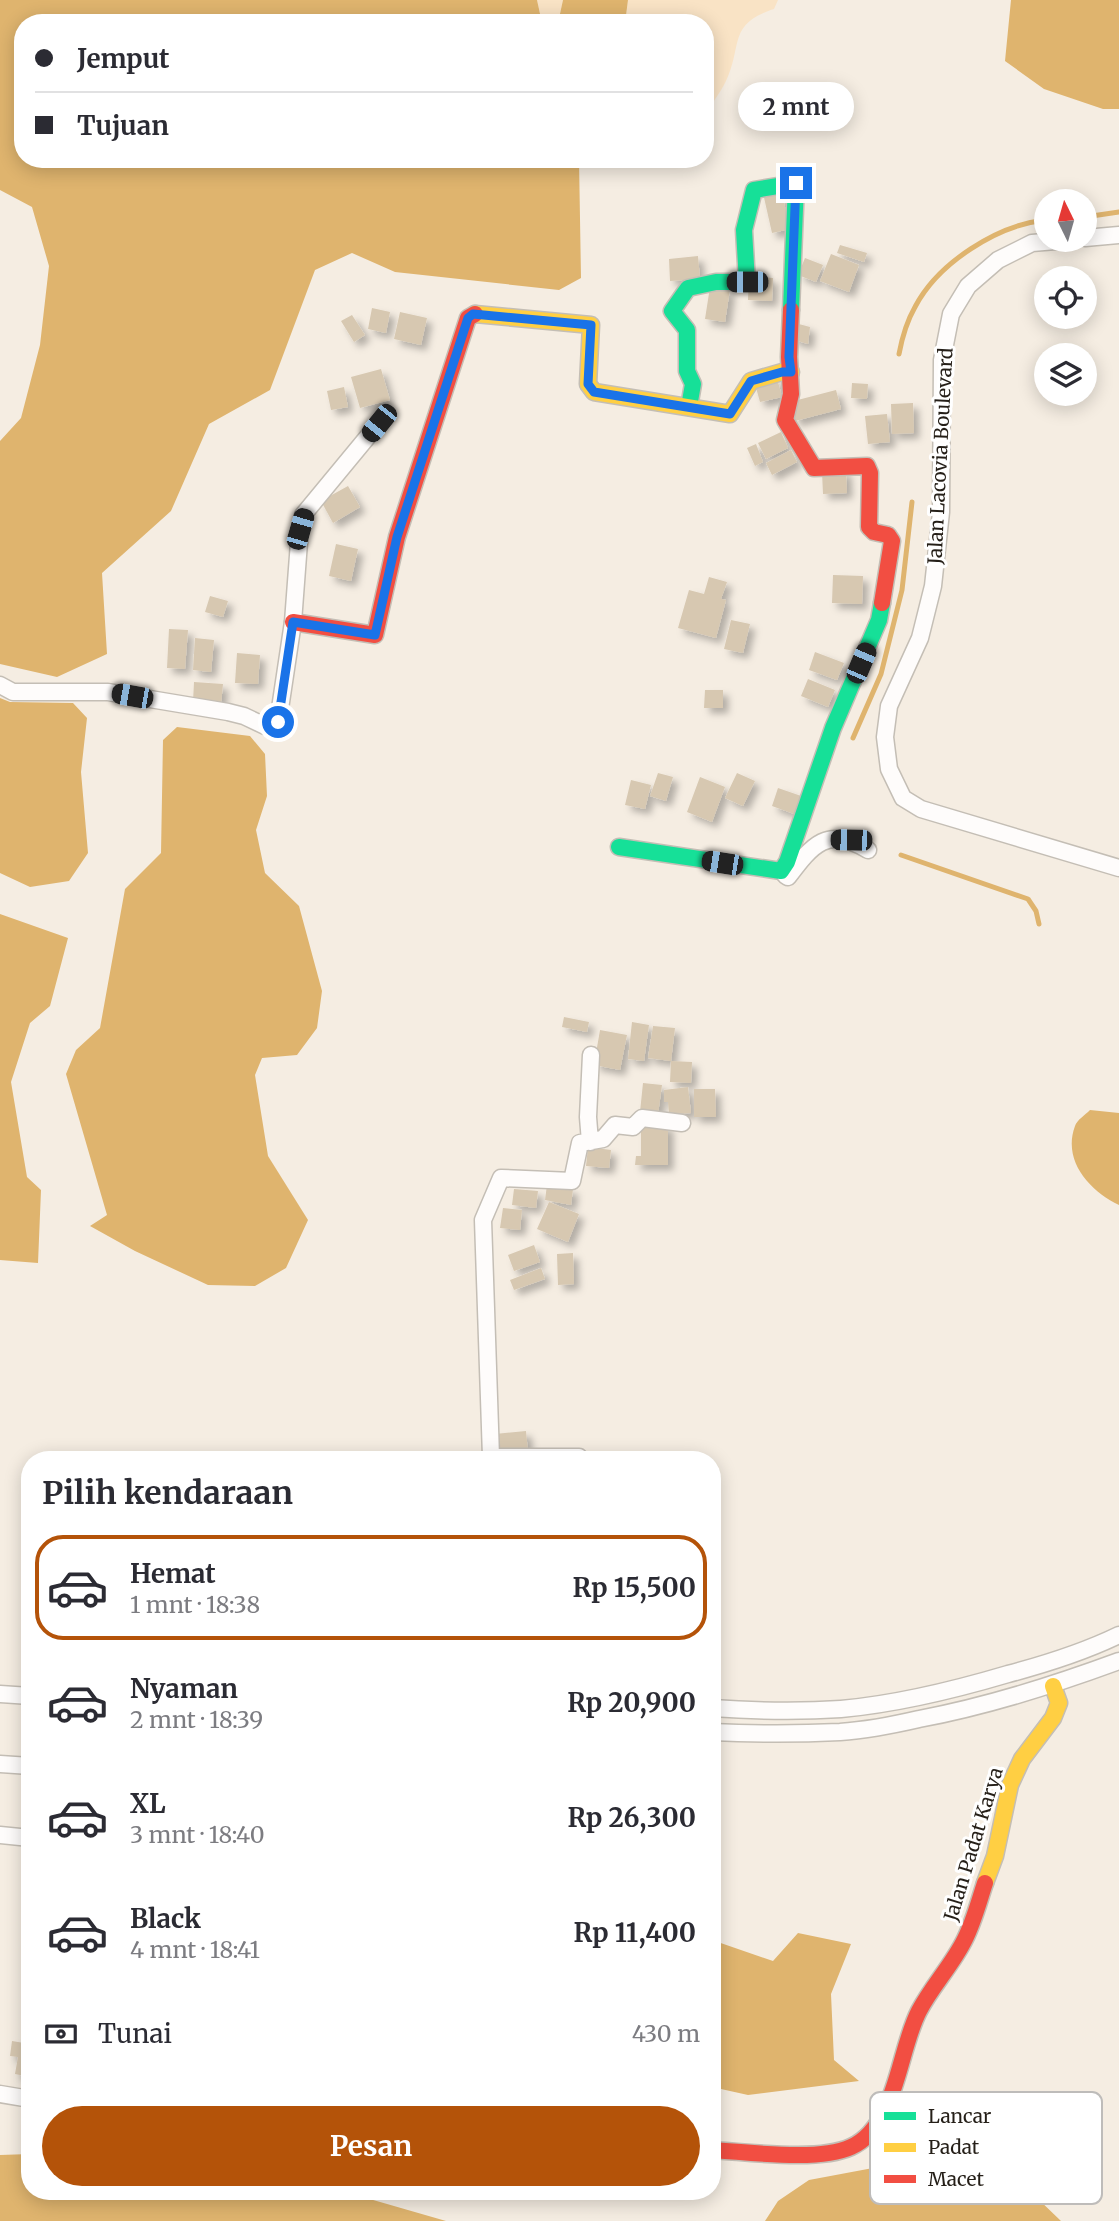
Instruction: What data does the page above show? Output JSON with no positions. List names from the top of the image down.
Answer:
{
  "streets": {
    "street": ["Jalan Lacovia Boulevard", "Jalan Padat Karya"]
  },
  "legend": ["Lancar", "Padat", "Macet"],
  "north": "top",
  "page": {
    "banner": ["Jemput", "Tujuan"],
    "bubble": "2 mnt",
    "heading": "Pilih kendaraan",
    "list": [
      {
        "name": "Hemat",
        "note": "1 mnt · 18:38",
        "value": "Rp 15,500"
      },
      {
        "name": "Nyaman",
        "note": "2 mnt · 18:39",
        "value": "Rp 20,900"
      },
      {
        "name": "XL",
        "note": "3 mnt · 18:40",
        "value": "Rp 26,300"
      },
      {
        "name": "Black",
        "note": "4 mnt · 18:41",
        "value": "Rp 11,400"
      }
    ],
    "pay": ["Tunai", "430 m"],
    "buttons": "Pesan"
  }
}
